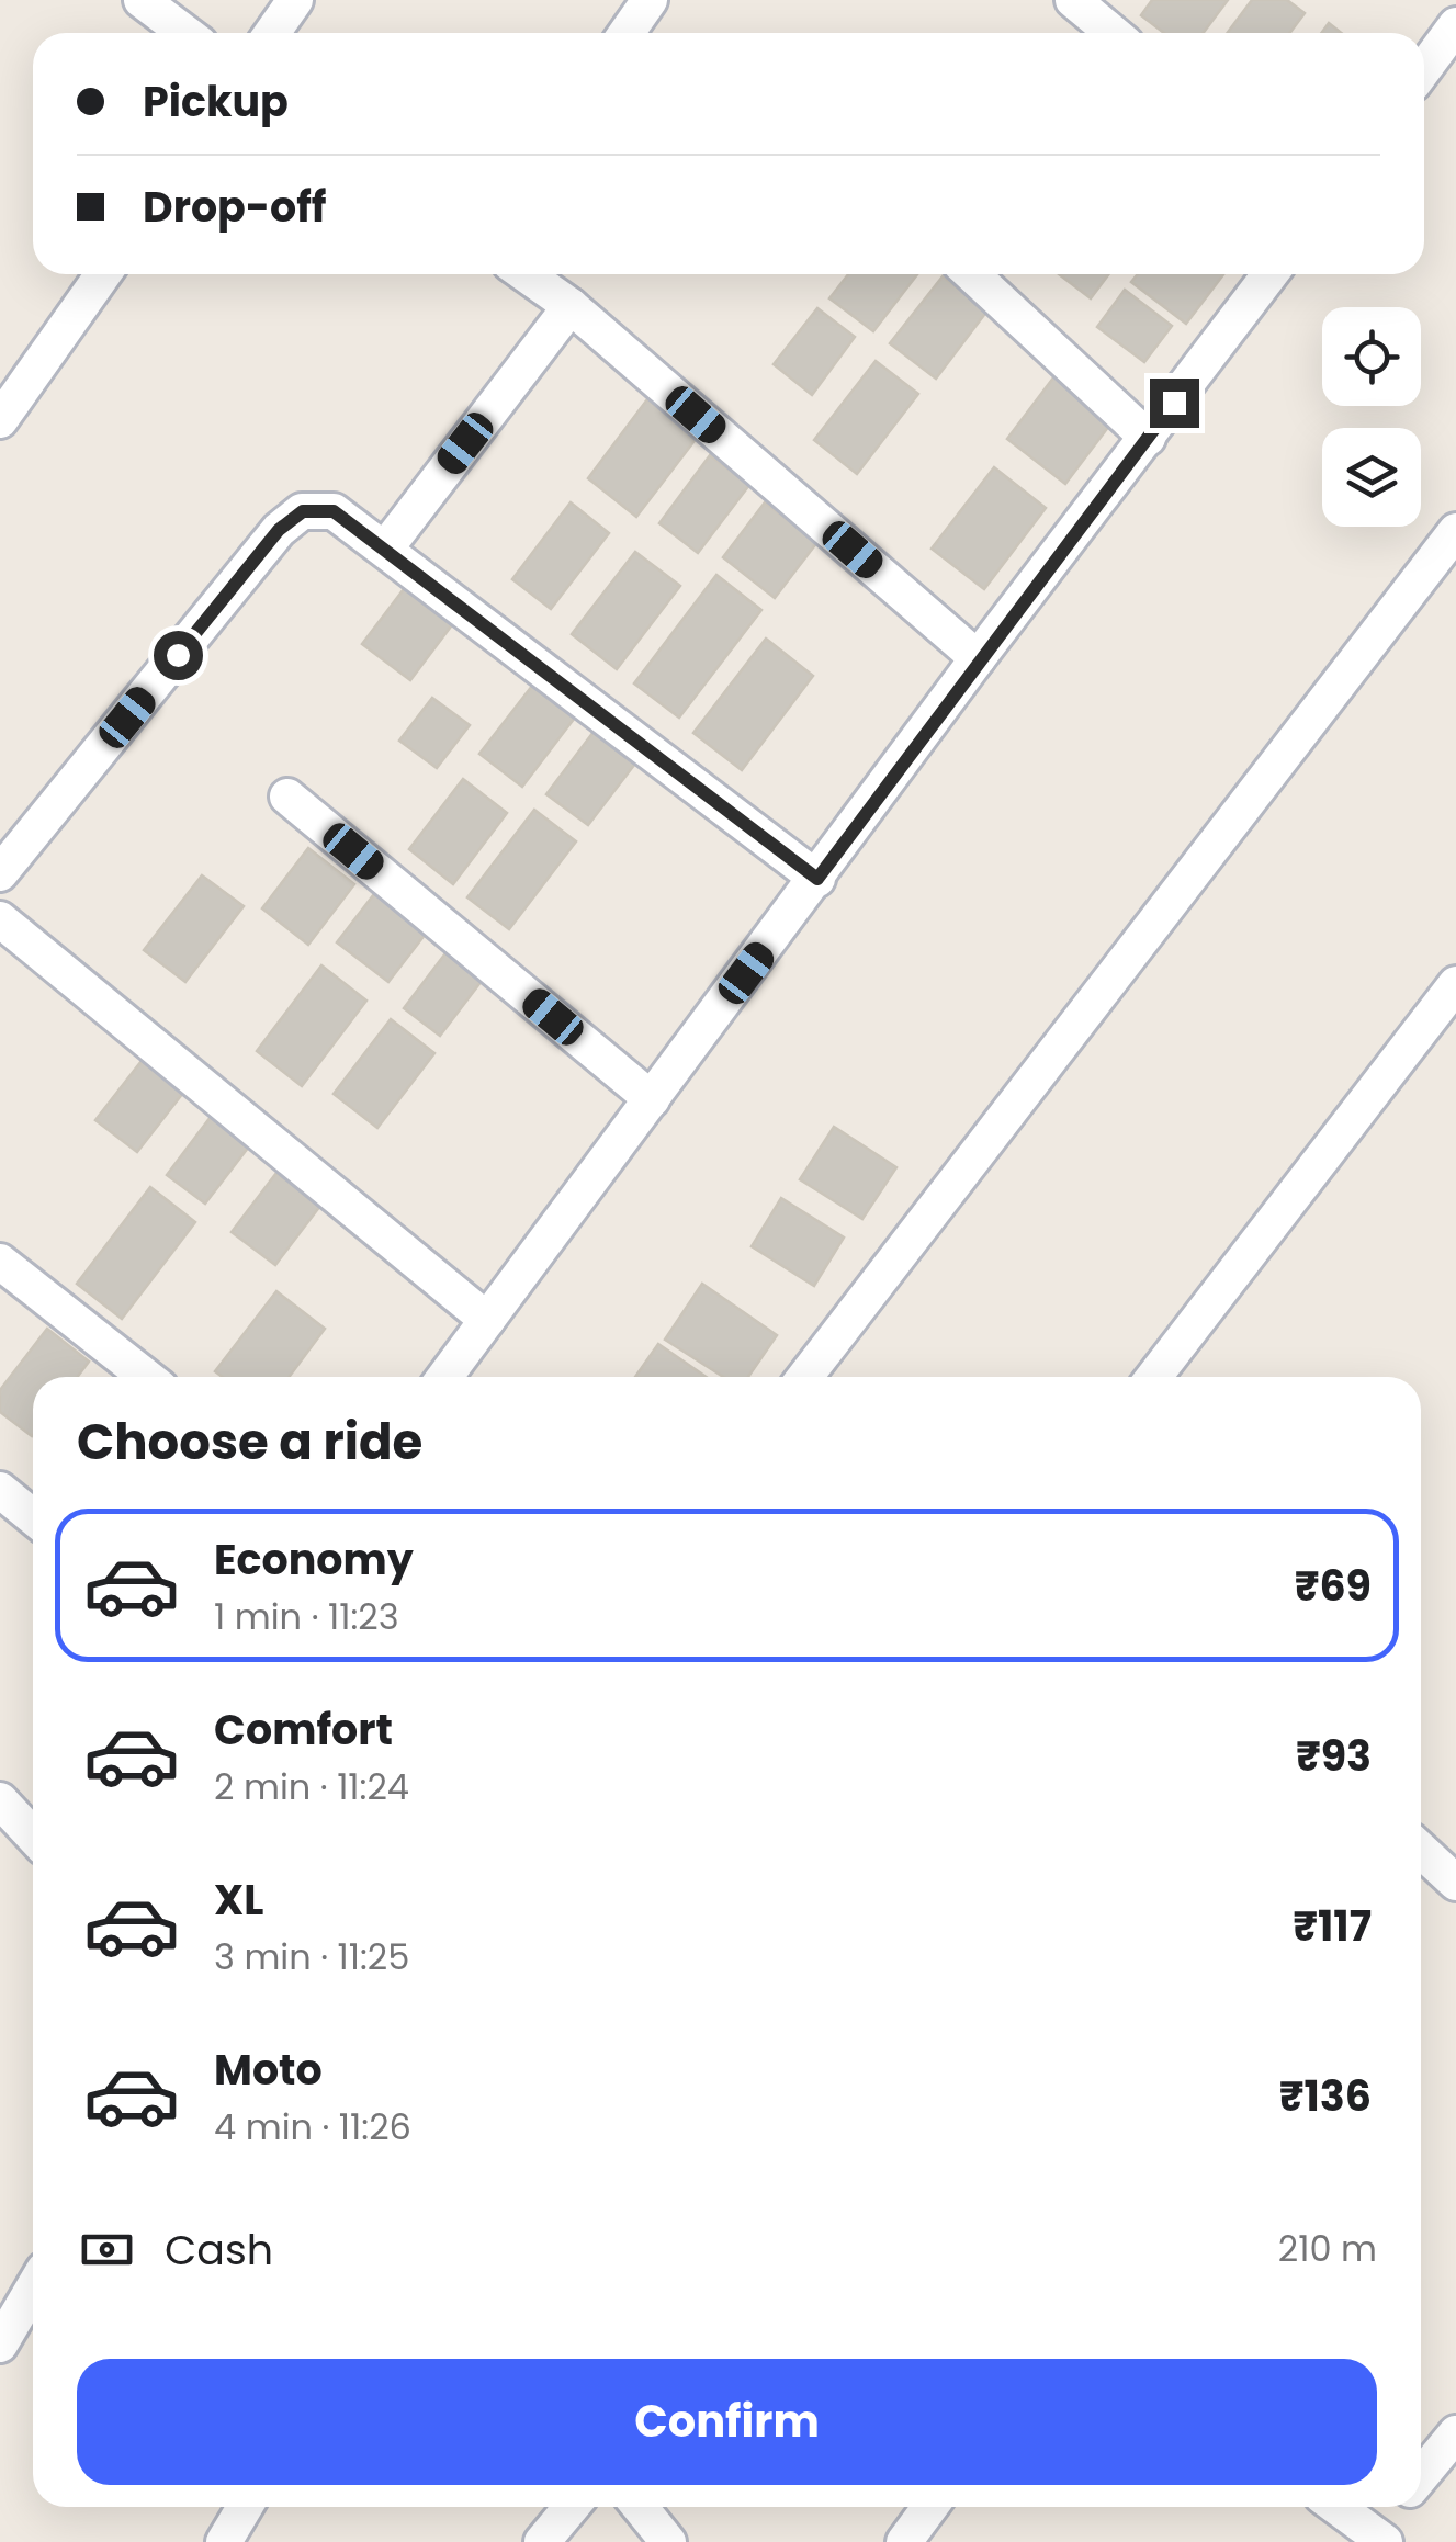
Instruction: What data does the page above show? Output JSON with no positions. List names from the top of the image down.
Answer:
{
  "page": {
    "banner": ["Pickup", "Drop-off"],
    "heading": "Choose a ride",
    "list": [
      {
        "name": "Economy",
        "note": "1 min · 11:23",
        "value": "₹69"
      },
      {
        "name": "Comfort",
        "note": "2 min · 11:24",
        "value": "₹93"
      },
      {
        "name": "XL",
        "note": "3 min · 11:25",
        "value": "₹117"
      },
      {
        "name": "Moto",
        "note": "4 min · 11:26",
        "value": "₹136"
      }
    ],
    "pay": ["Cash", "210 m"],
    "buttons": "Confirm"
  }
}
